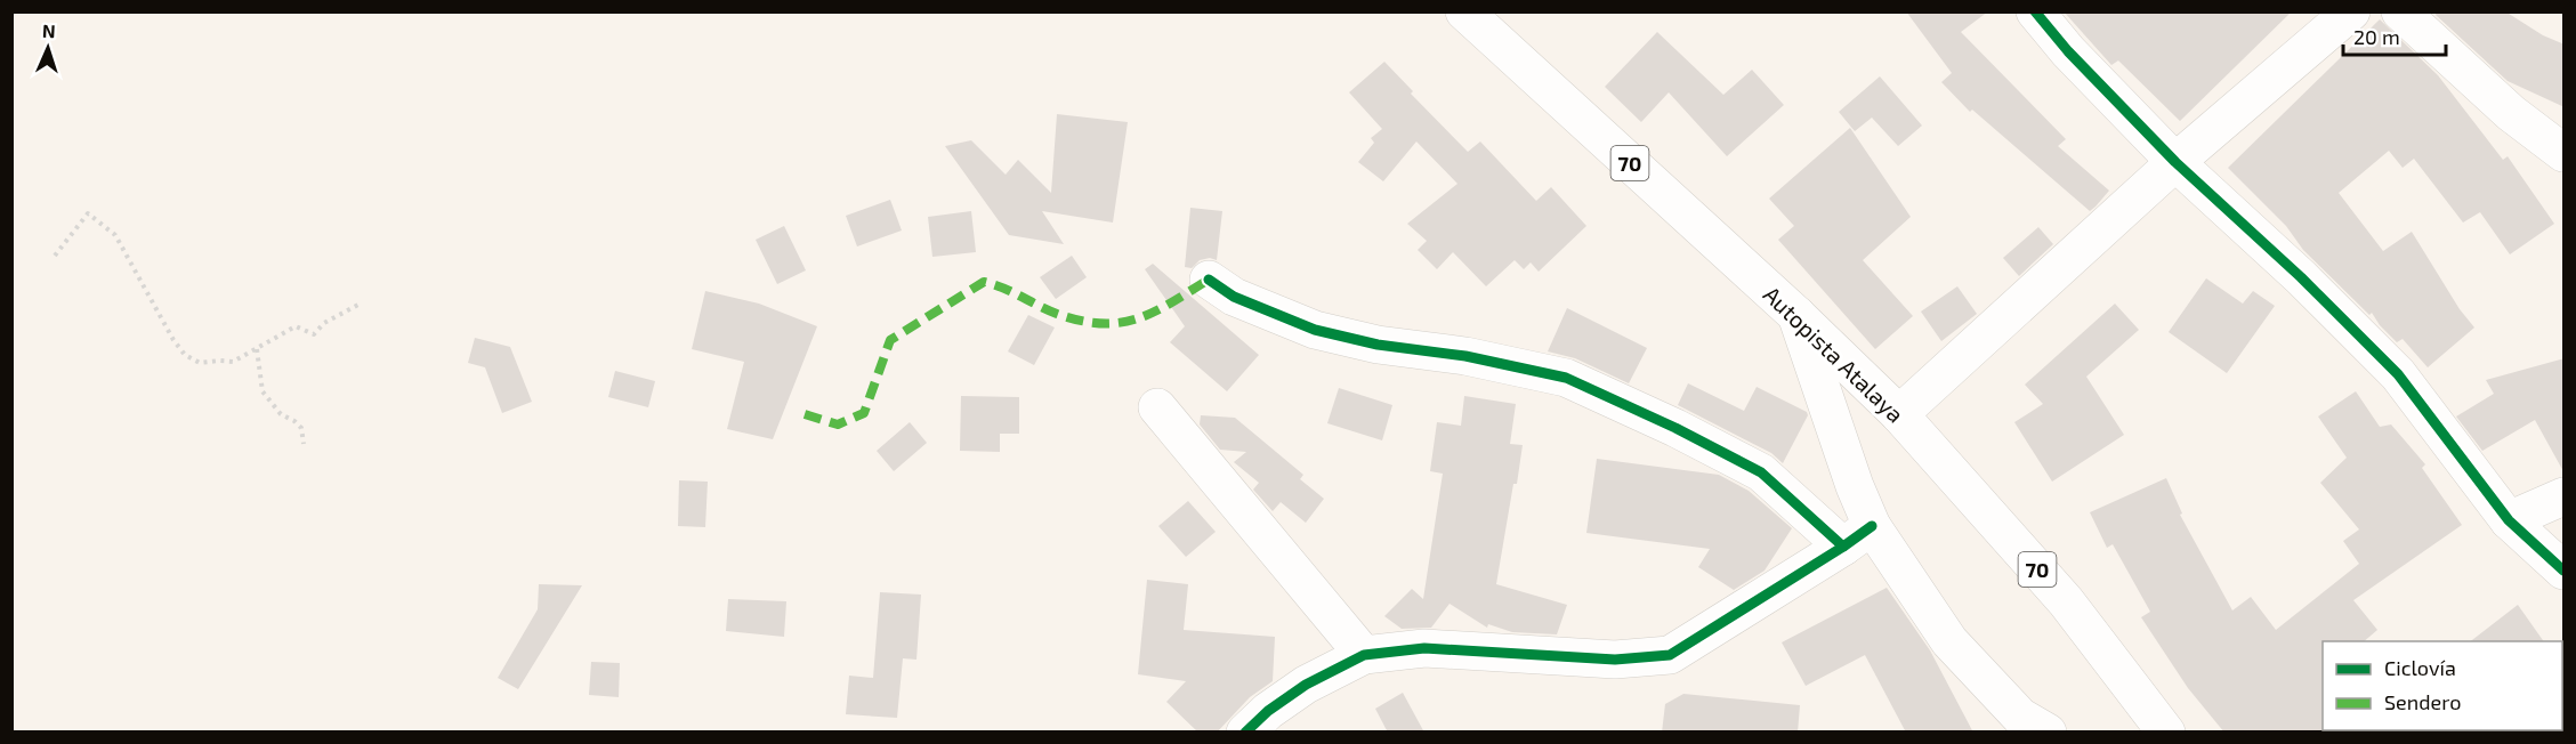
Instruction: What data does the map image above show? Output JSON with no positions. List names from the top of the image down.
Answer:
{
  "streets": {
    "street": ["70", "Autopista Atalaya"]
  },
  "legend": ["Ciclovía", "Sendero"],
  "scale_bar": "20 m",
  "north": "top"
}
